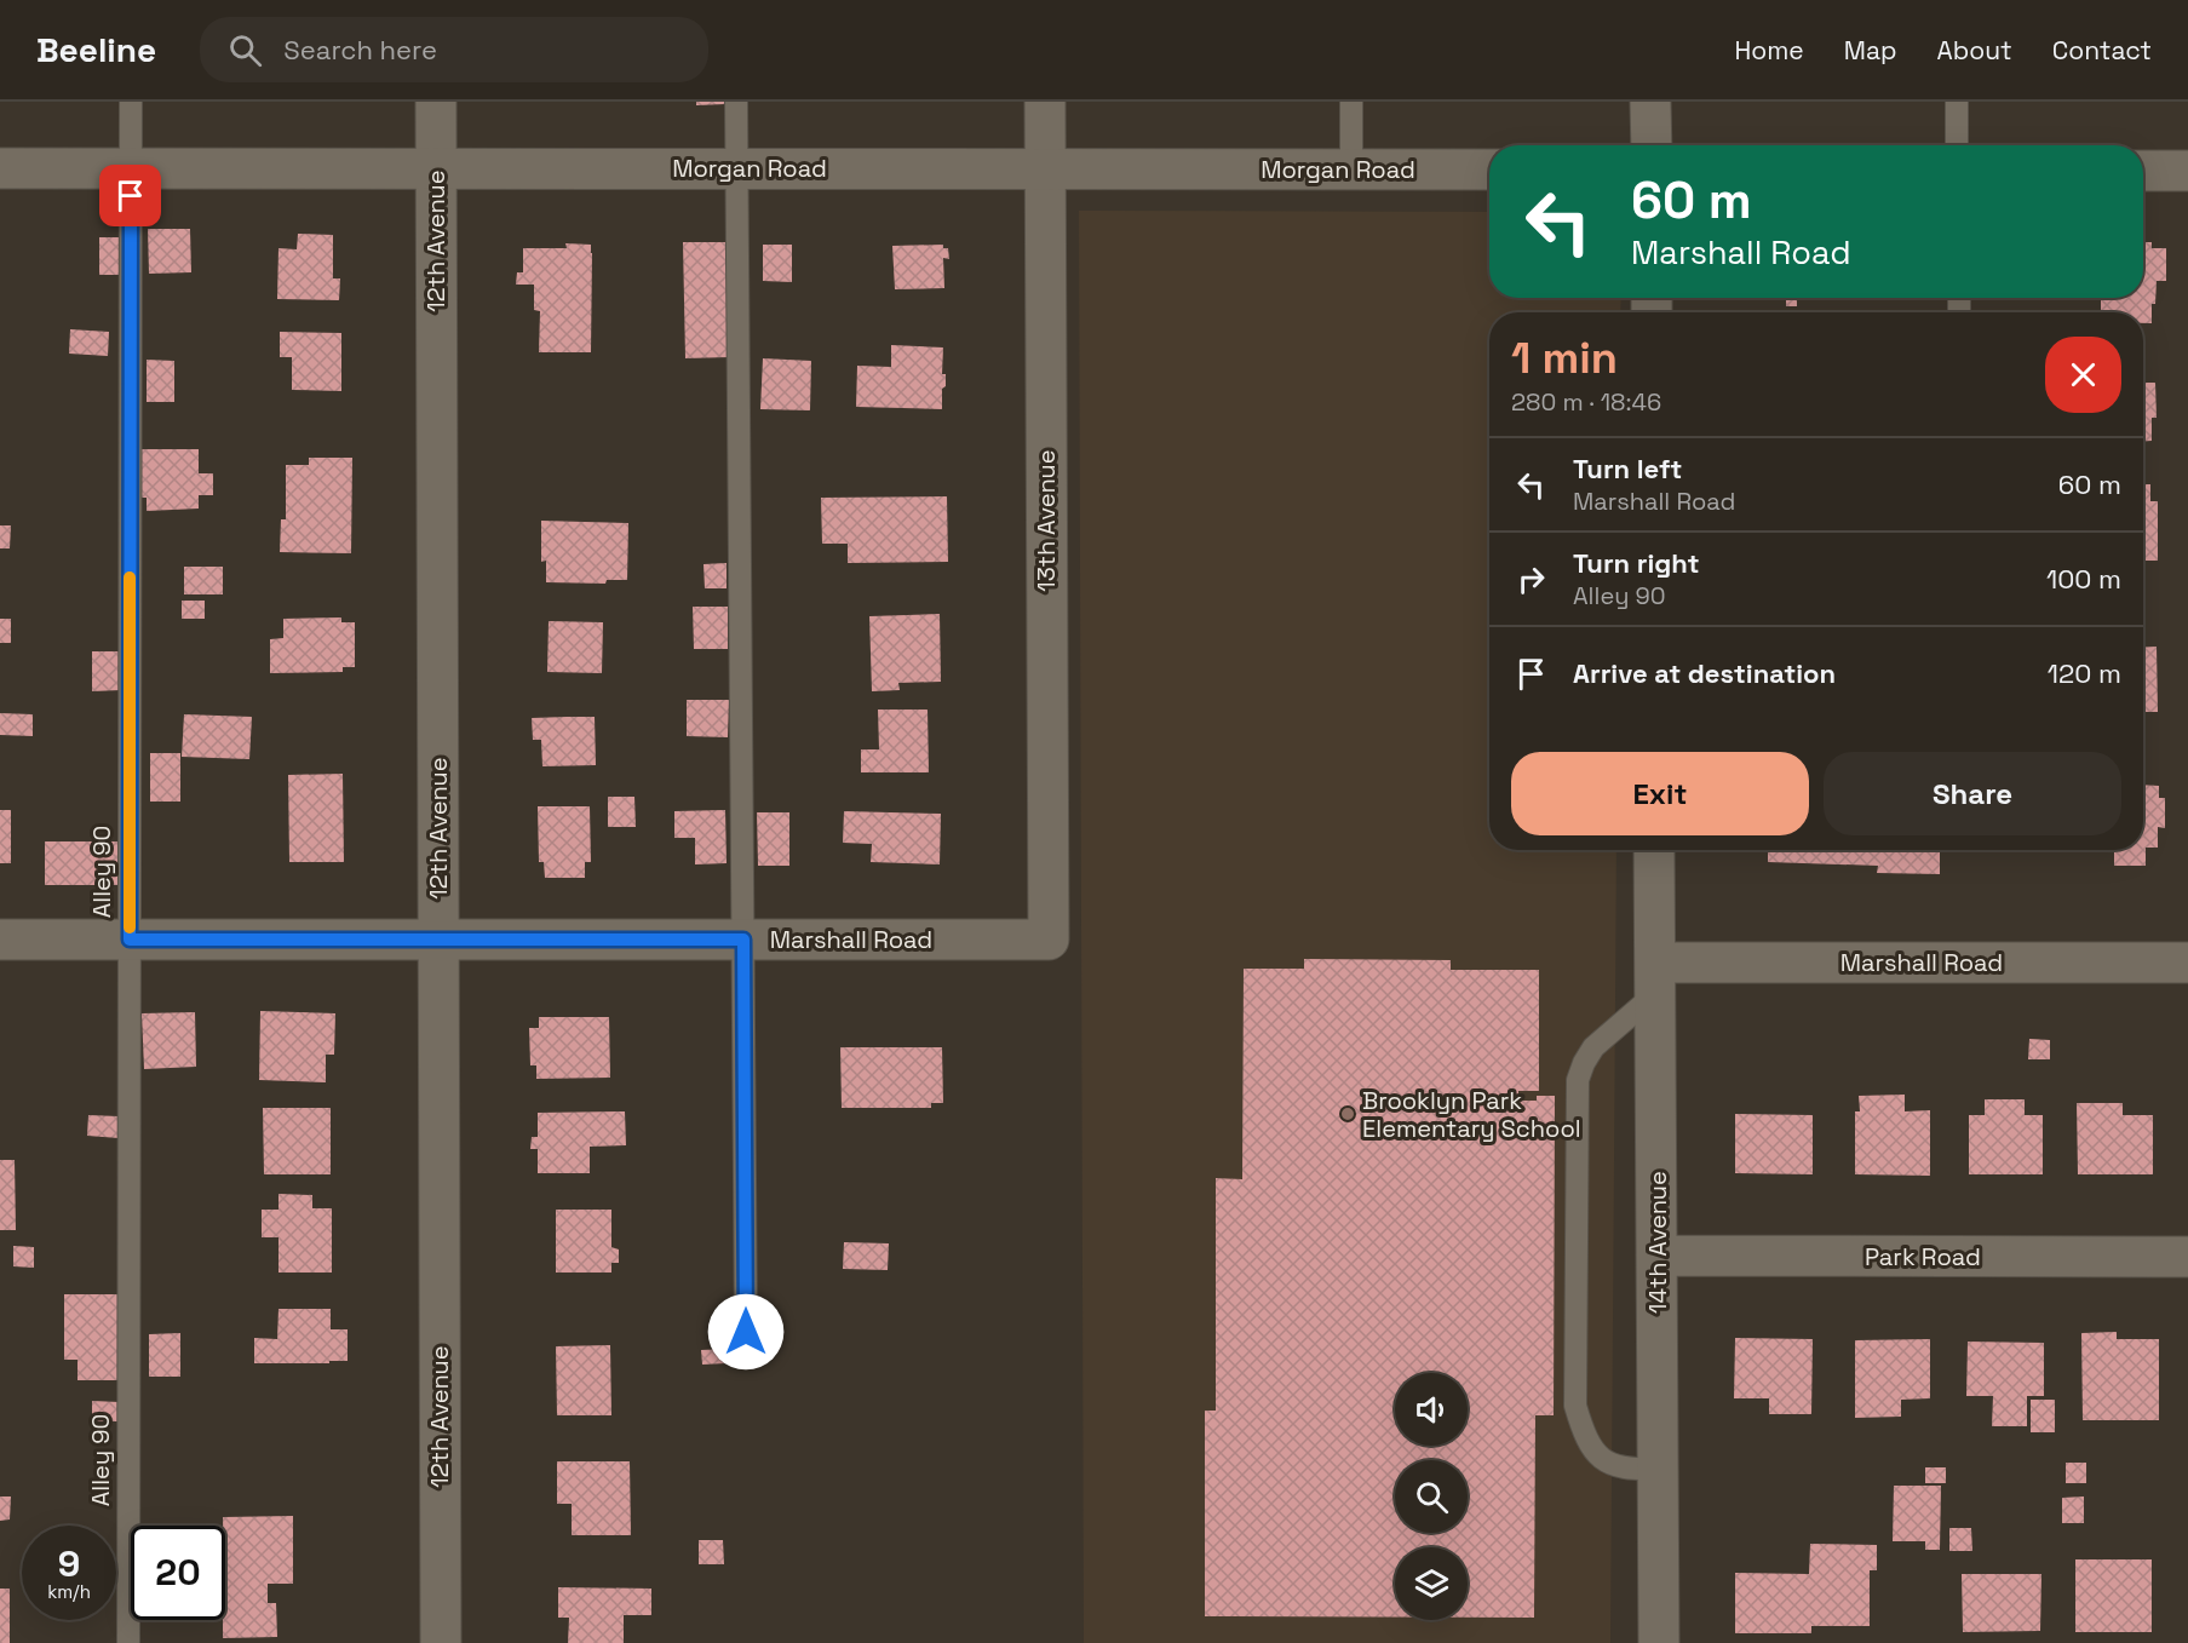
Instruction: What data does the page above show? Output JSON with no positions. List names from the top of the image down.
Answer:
{
  "streets": {
    "street": [
      "Morgan Road",
      "12th Avenue",
      "13th Avenue",
      "Marshall Road",
      "14th Avenue",
      "Park Road"
    ],
    "lane": ["Alley 90"]
  },
  "crossings": [
    ["Morgan Road", "12th Avenue"],
    ["Morgan Road", "13th Avenue"],
    ["Morgan Road", "Alley 90"],
    ["12th Avenue", "Marshall Road"],
    ["13th Avenue", "Marshall Road"],
    ["Alley 90", "Marshall Road"],
    ["Marshall Road", "14th Avenue"],
    ["14th Avenue", "Park Road"]
  ],
  "places": ["Brooklyn Park Elementary School"],
  "page": {
    "header": "Beeline",
    "search": "Search here",
    "nav": [
      "Home",
      "Map",
      "About",
      "Contact"
    ],
    "turn": ["60 m", "Marshall Road"],
    "heading": ["1 min", "280 m · 18:46"],
    "list": [
      {
        "name": "Turn left",
        "note": "Marshall Road",
        "value": "60 m"
      },
      {
        "name": "Turn right",
        "note": "Alley 90",
        "value": "100 m"
      },
      {
        "name": "Arrive at destination",
        "value": "120 m"
      }
    ],
    "buttons": ["Exit", "Share"],
    "speed": "9 km/h",
    "limit": "20"
  }
}
